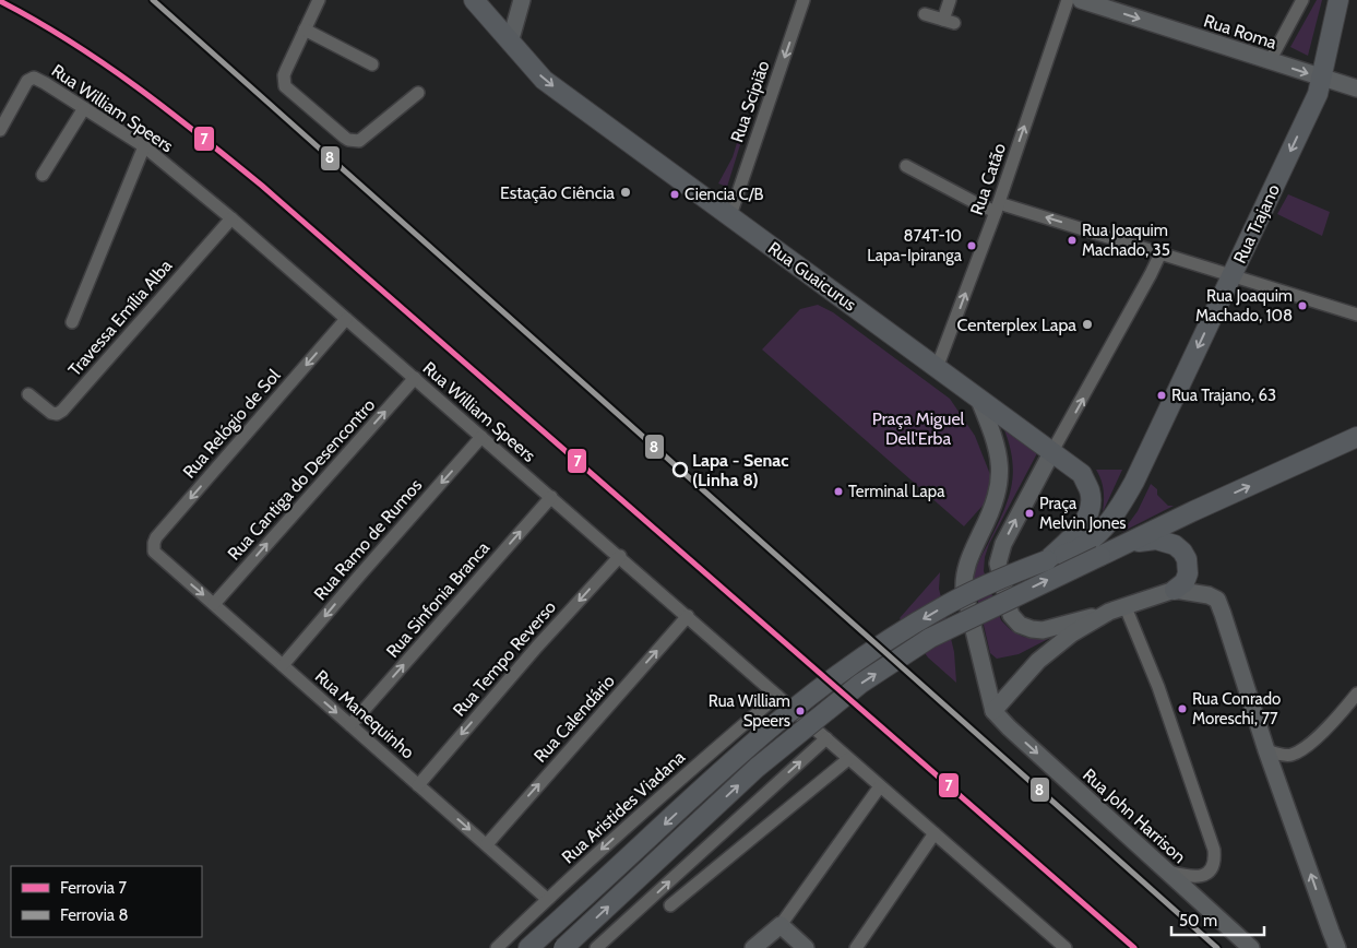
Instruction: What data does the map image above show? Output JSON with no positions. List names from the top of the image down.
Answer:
{
  "streets": {
    "main road": ["Rua Trajano", "Rua Guaicurus"],
    "street": [
      "Rua Roma",
      "Rua Scipião",
      "Rua William Speers",
      "Rua Catão",
      "Travessa Emília Alba",
      "Rua Relógio de Sol",
      "Rua Cantiga do Desencontro",
      "Rua Ramo de Rumos",
      "Rua Sinfonia Branca",
      "Rua Tempo Reverso",
      "Rua Manequinho",
      "Rua Calendário",
      "Rua Aristides Viadana",
      "Rua John Harrison"
    ]
  },
  "crossings": [
    ["Rua Roma", "Rua Trajano"],
    ["Rua Scipião", "Rua Guaicurus"],
    ["Rua William Speers", "Travessa Emília Alba"],
    ["Rua William Speers", "Rua Relógio de Sol"],
    ["Rua William Speers", "Rua Cantiga do Desencontro"],
    ["Rua William Speers", "Rua Ramo de Rumos"],
    ["Rua William Speers", "Rua Sinfonia Branca"],
    ["Rua William Speers", "Rua Tempo Reverso"],
    ["Rua William Speers", "Rua Calendário"],
    ["Rua William Speers", "Rua Aristides Viadana"],
    ["Rua Catão", "Rua Guaicurus"],
    ["Rua Trajano", "Rua Guaicurus"],
    ["Rua Relógio de Sol", "Rua Manequinho"],
    ["Rua Cantiga do Desencontro", "Rua Manequinho"],
    ["Rua Ramo de Rumos", "Rua Manequinho"],
    ["Rua Sinfonia Branca", "Rua Manequinho"],
    ["Rua Tempo Reverso", "Rua Manequinho"],
    ["Rua Manequinho", "Rua Calendário"],
    ["Rua Manequinho", "Rua Aristides Viadana"]
  ],
  "one_way": [
    "Rua Roma",
    "Rua Scipião",
    "Rua Catão",
    "Rua Trajano",
    "Rua Relógio de Sol",
    "Rua Cantiga do Desencontro",
    "Rua Ramo de Rumos",
    "Rua Sinfonia Branca",
    "Rua Tempo Reverso",
    "Rua Manequinho",
    "Rua Calendário",
    "Rua John Harrison"
  ],
  "parks": ["Praça Miguel Dell'Erba"],
  "places": [
    "Estação Ciência",
    "Ciencia C/B",
    "Rua Joaquim Machado, 35",
    "874T-10 Lapa-Ipiranga",
    "Rua Joaquim Machado, 108",
    "Centerplex Lapa",
    "Rua Trajano, 63",
    "Lapa - Senac (Linha 8)",
    "Terminal Lapa",
    "Praça Melvin Jones",
    "Rua Conrado Moreschi, 77",
    "Rua William Speers"
  ],
  "lines": ["rail line 8", "rail line 7"],
  "legend": ["Ferrovia 7", "Ferrovia 8"],
  "scale_bar": "50 m"
}
